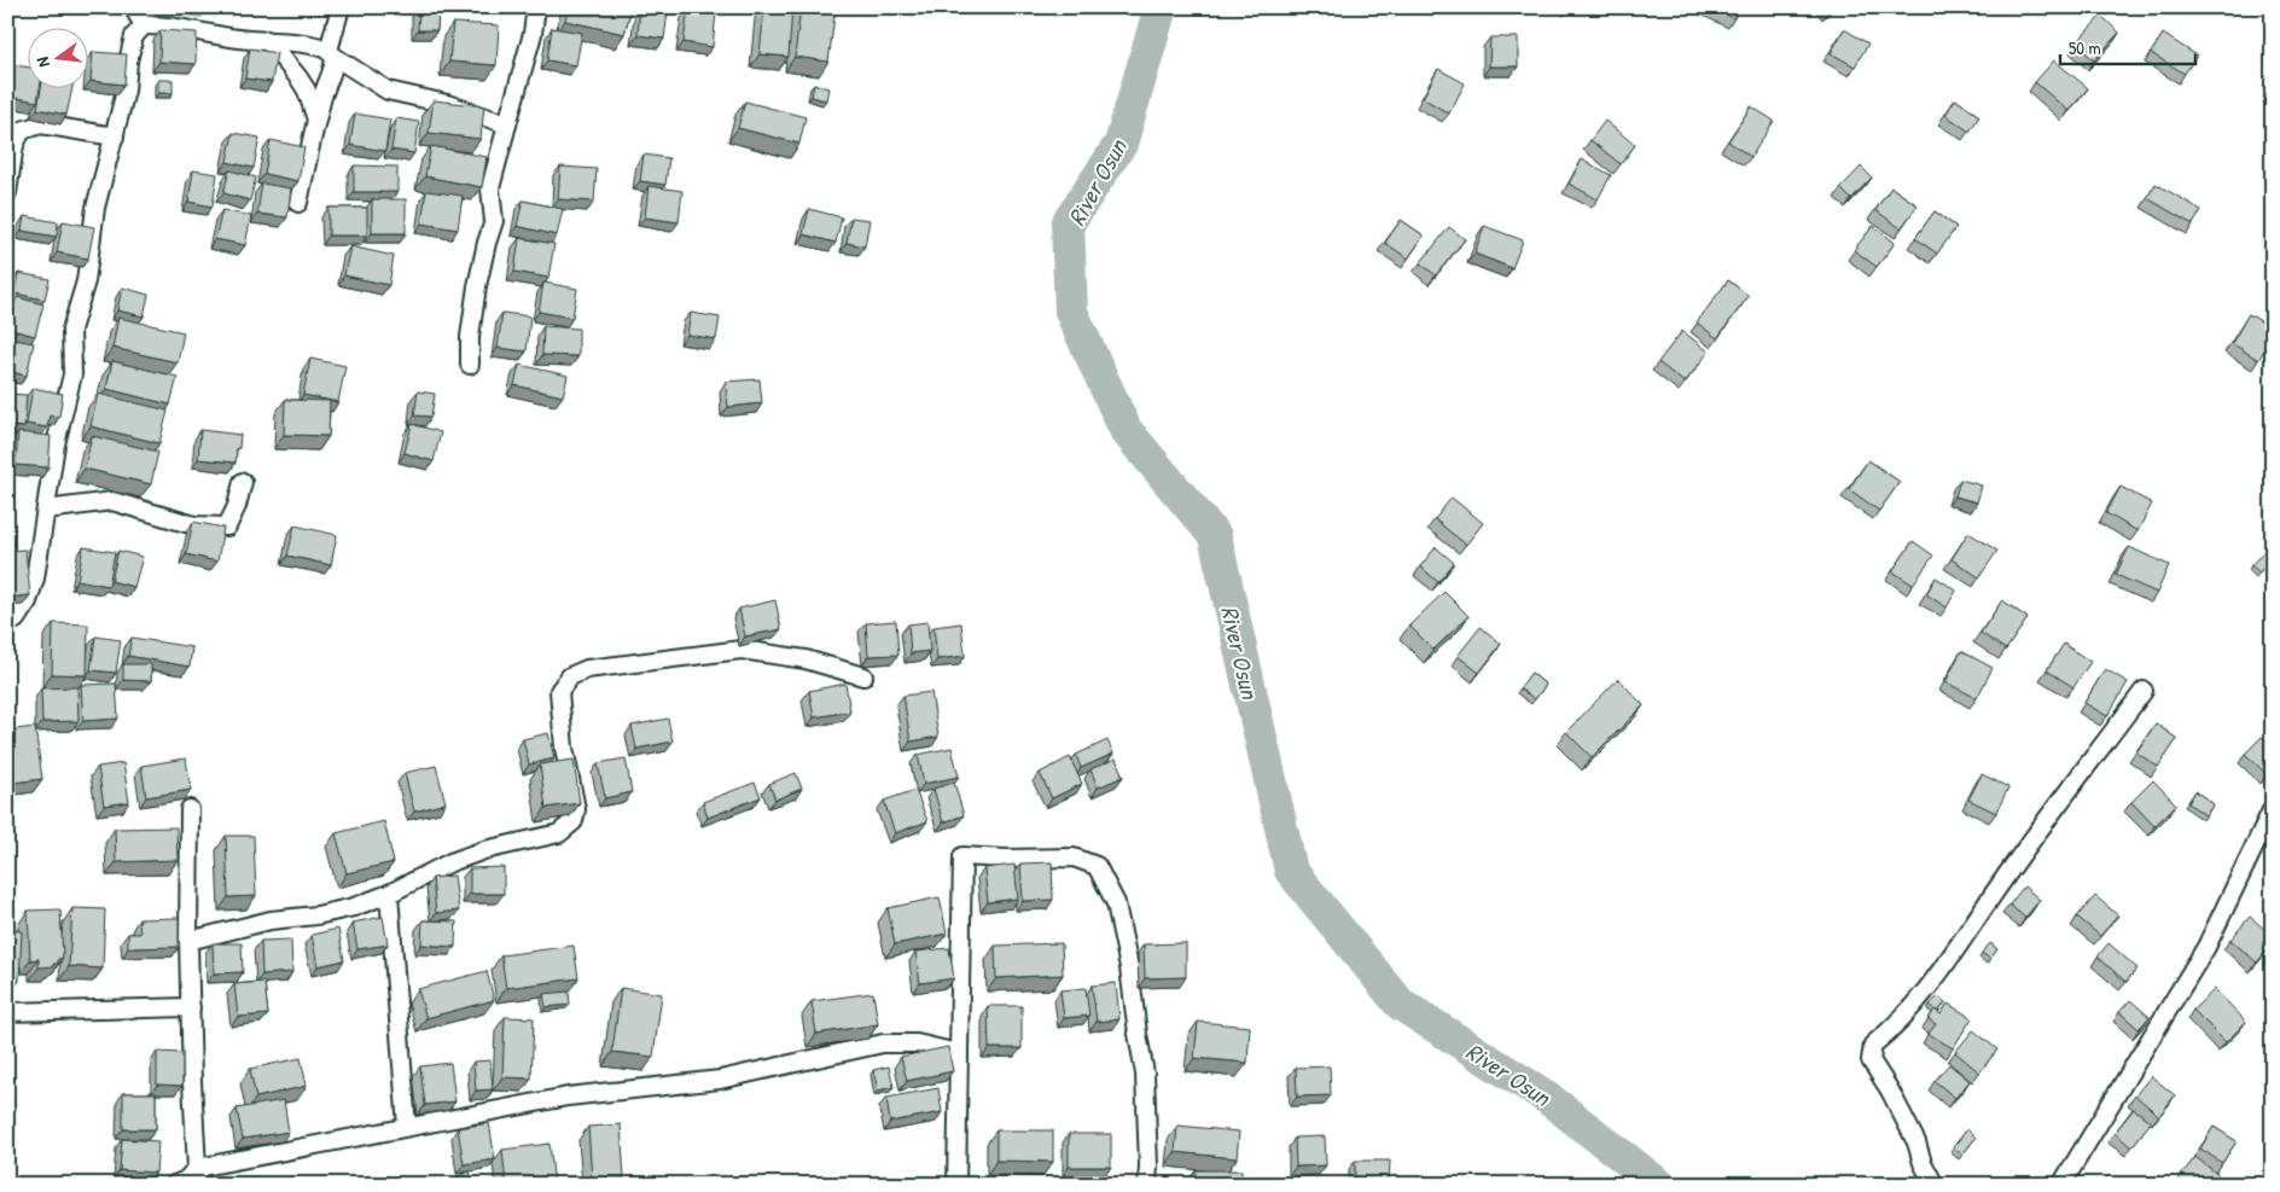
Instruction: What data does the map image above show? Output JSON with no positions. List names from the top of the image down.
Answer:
{
  "water": ["River Osun"],
  "scale_bar": "50 m",
  "north": "left"
}
